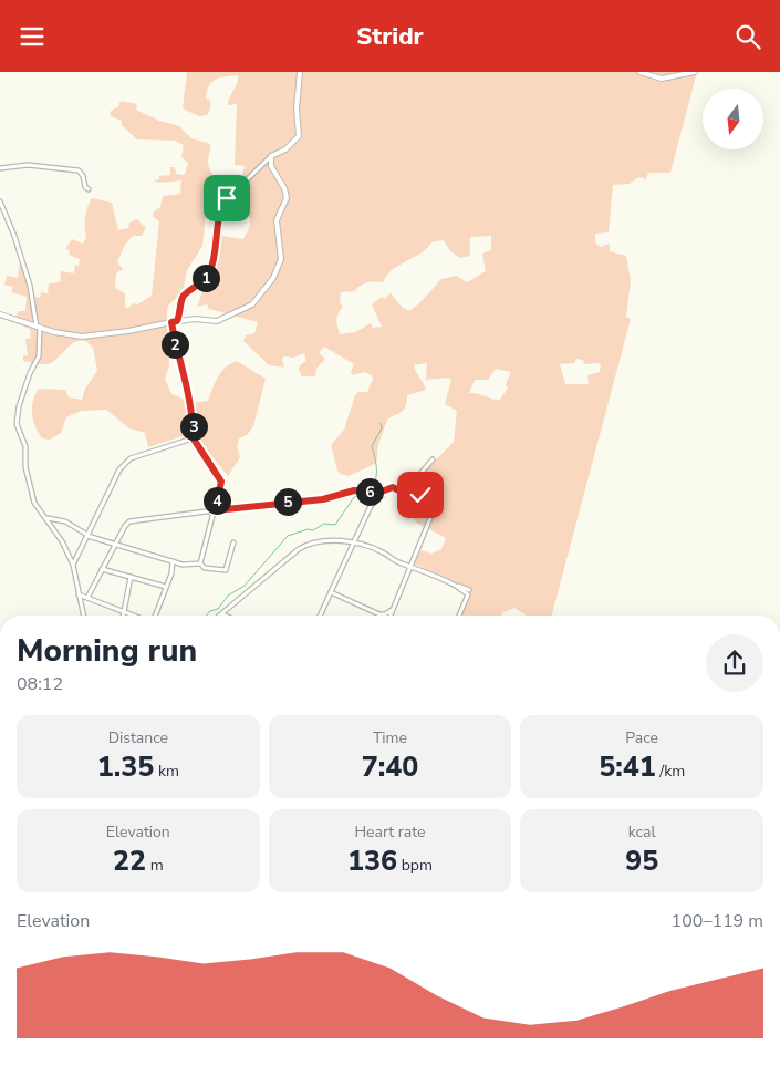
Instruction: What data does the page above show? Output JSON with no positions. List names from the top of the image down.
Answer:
{
  "north": "bottom",
  "page": {
    "header": "Stridr",
    "pins": [
      "1",
      "2",
      "3",
      "6",
      "4",
      "5"
    ],
    "heading": ["Morning run", "08:12"],
    "stats": [
      ["Distance", "1.35 km"],
      ["Time", "7:40"],
      ["Pace", "5:41 /km"],
      ["Elevation", "22 m"],
      ["Heart rate", "136 bpm"],
      ["kcal", "95"]
    ],
    "chart": ["Elevation", "100–119 m"]
  }
}
